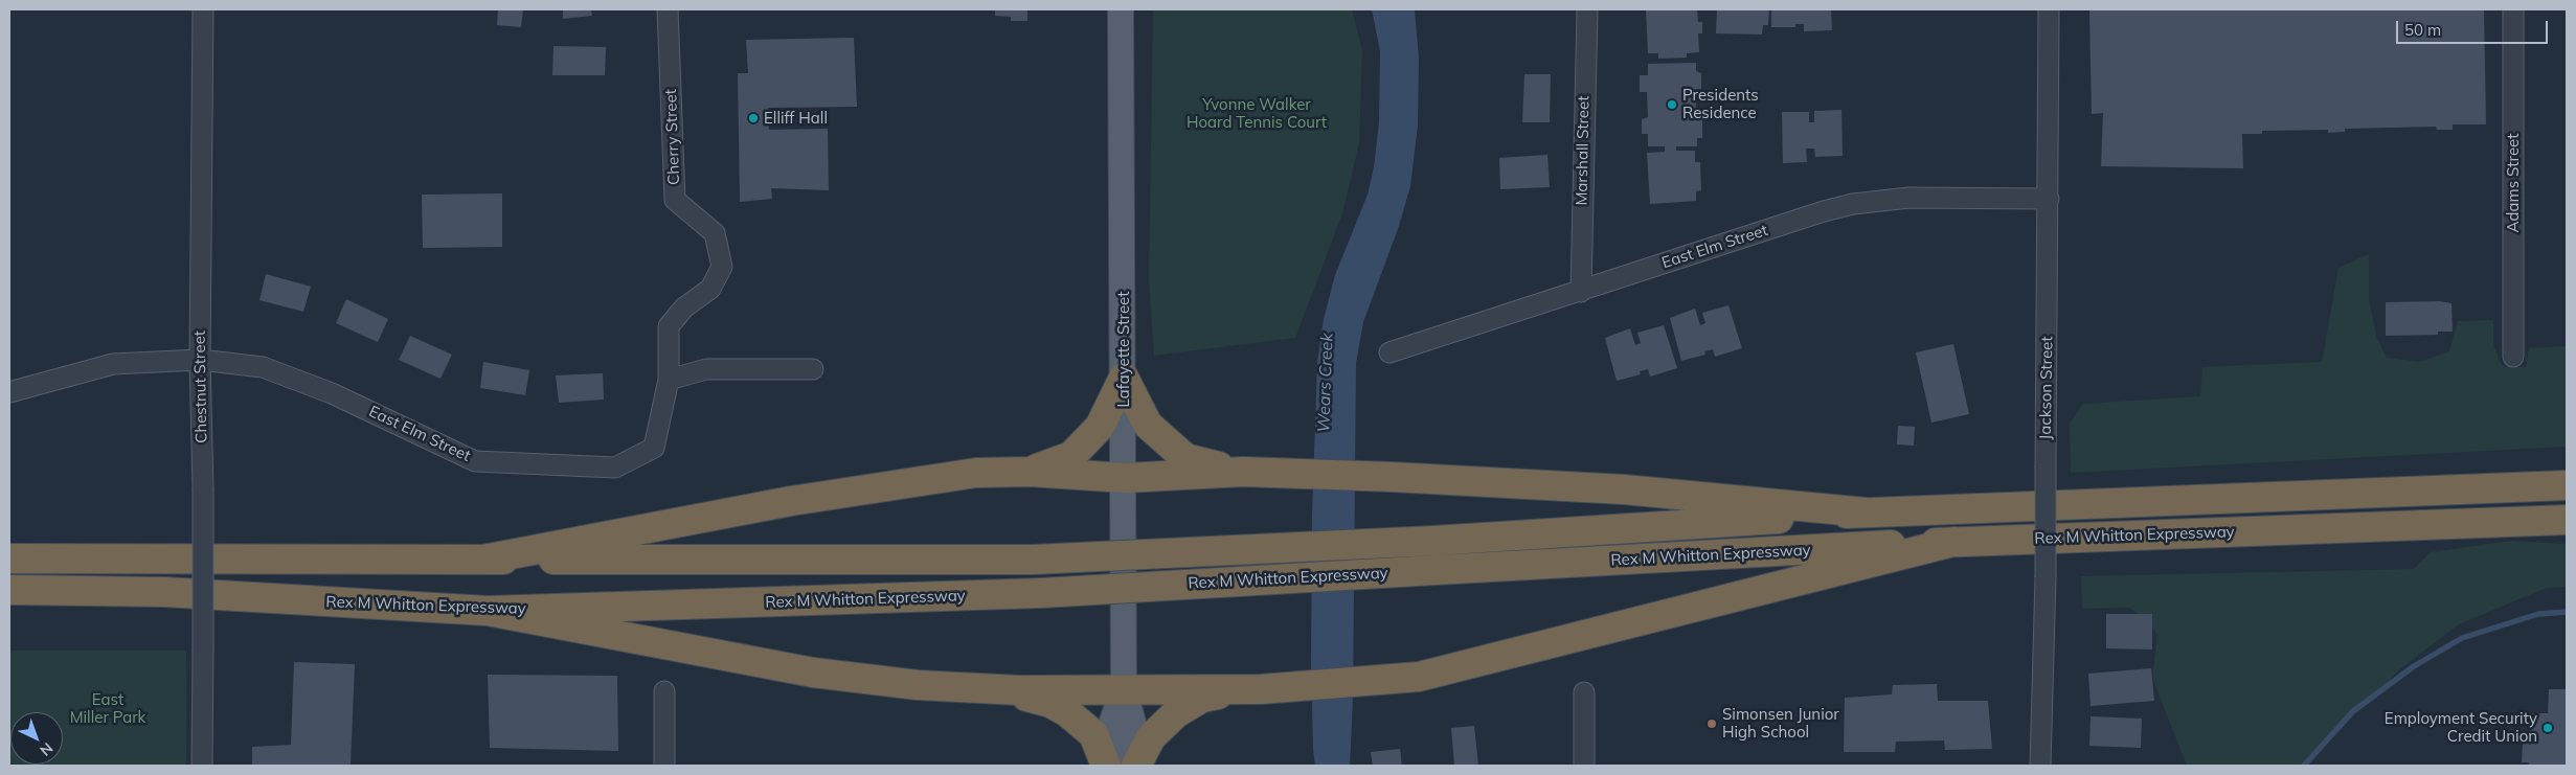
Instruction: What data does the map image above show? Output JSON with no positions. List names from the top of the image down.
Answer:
{
  "streets": {
    "highway": ["Rex M Whitton Expressway"],
    "main road": ["Lafayette Street"],
    "street": [
      "Cherry Street",
      "Marshall Street",
      "Adams Street",
      "East Elm Street",
      "Chestnut Street",
      "Jackson Street"
    ]
  },
  "crossings": [
    ["Cherry Street", "East Elm Street"],
    ["Marshall Street", "East Elm Street"],
    ["East Elm Street", "Chestnut Street"],
    ["East Elm Street", "Jackson Street"]
  ],
  "water": ["Wears Creek"],
  "parks": ["Yvonne Walker Hoard Tennis Court", "East Miller Park"],
  "places": [
    "Presidents Residence",
    "Elliff Hall",
    "Simonsen Junior High School",
    "Employment Security Credit Union"
  ],
  "scale_bar": "50 m",
  "north": "bottom right"
}
